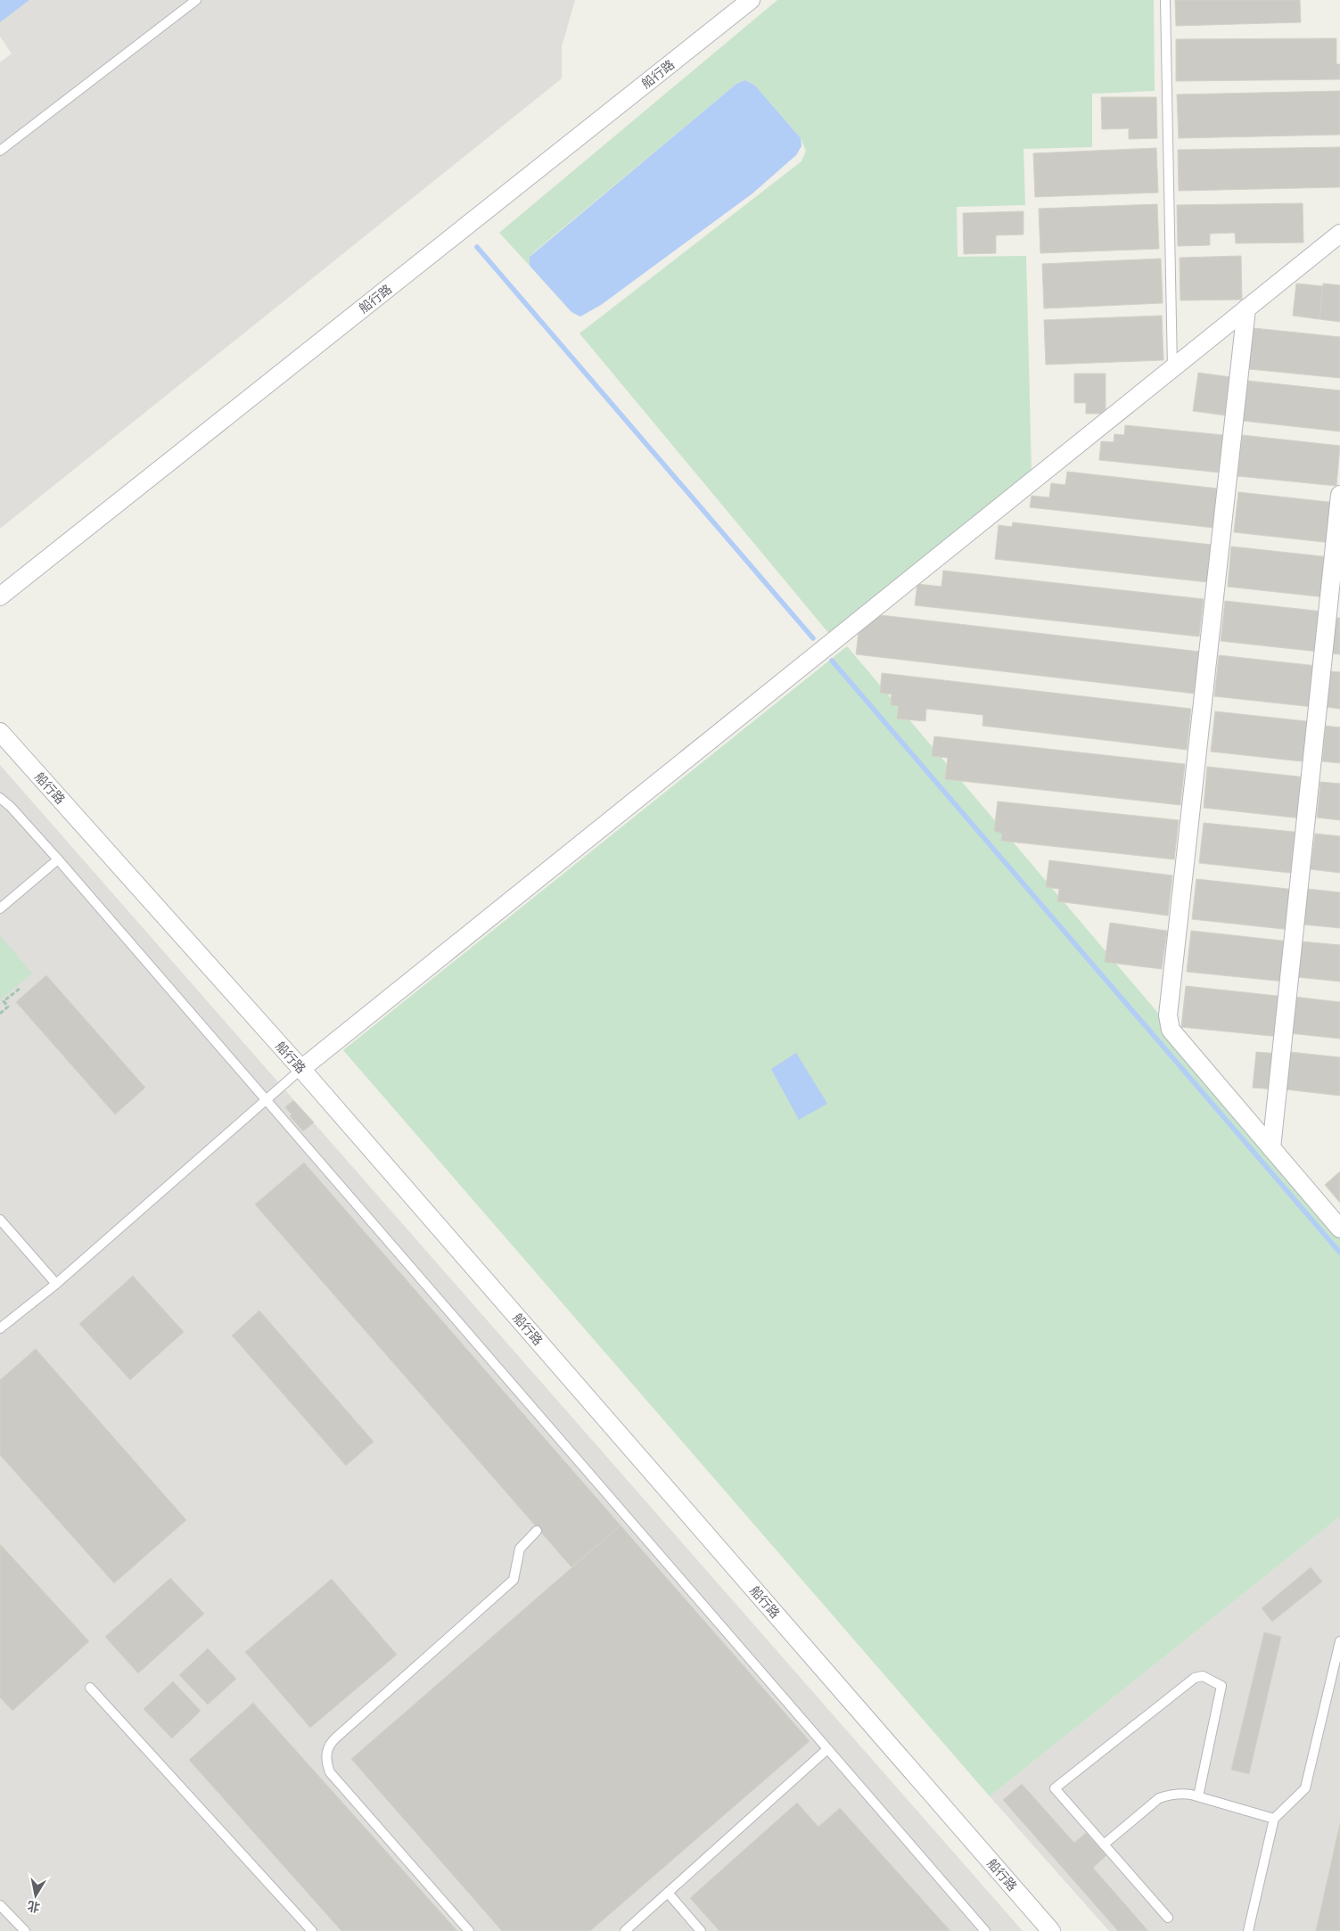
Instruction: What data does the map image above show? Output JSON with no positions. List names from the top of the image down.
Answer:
{
  "streets": {
    "street": ["船行路"]
  },
  "north": "bottom"
}
